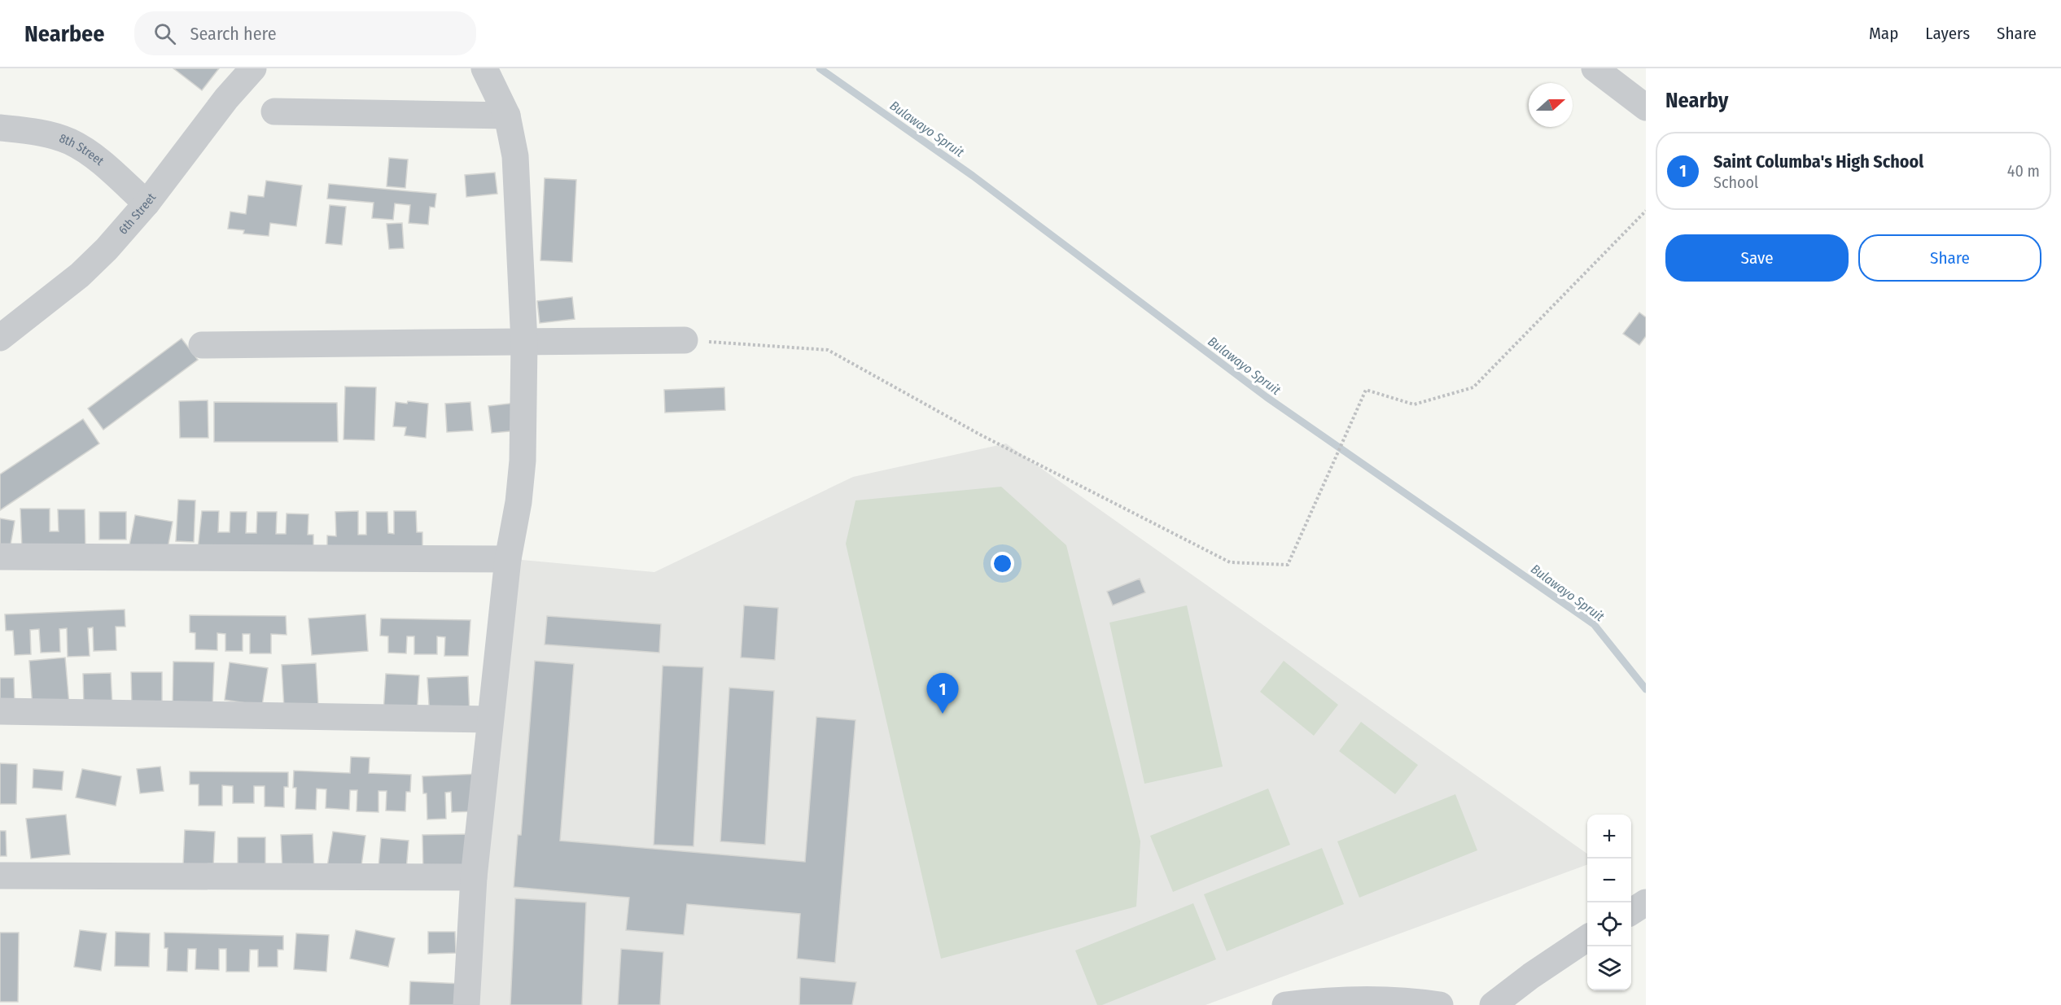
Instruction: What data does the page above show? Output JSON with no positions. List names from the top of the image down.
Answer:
{
  "streets": {
    "street": ["8th Street", "6th Street"]
  },
  "crossings": [
    ["8th Street", "6th Street"]
  ],
  "water": ["Bulawayo Spruit"],
  "north": "right",
  "page": {
    "header": "Nearbee",
    "search": "Search here",
    "nav": ["Map", "Layers", "Share"],
    "heading": "Nearby",
    "list": [
      {
        "mark": "1",
        "name": "Saint Columba's High School",
        "note": "School",
        "value": "40 m"
      }
    ],
    "buttons": ["Save", "Share"],
    "pins": "1",
    "map_buttons": ["+", "−"]
  }
}
